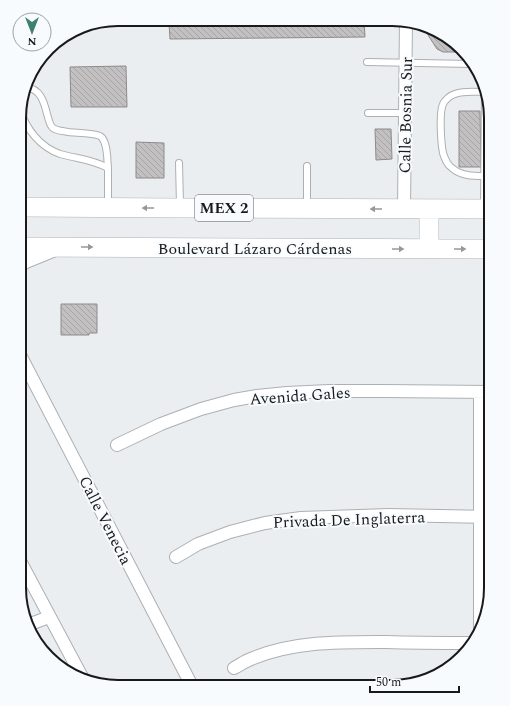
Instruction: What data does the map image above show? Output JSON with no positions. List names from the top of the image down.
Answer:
{
  "streets": {
    "main road": ["MEX 2", "Boulevard Lázaro Cárdenas"],
    "street": [
      "Calle Bosnia Sur",
      "Avenida Gales",
      "Privada De Inglaterra",
      "Calle Venecia"
    ]
  },
  "crossings": [
    ["Calle Bosnia Sur", "MEX 2"]
  ],
  "scale_bar": "50 m",
  "north": "bottom"
}
